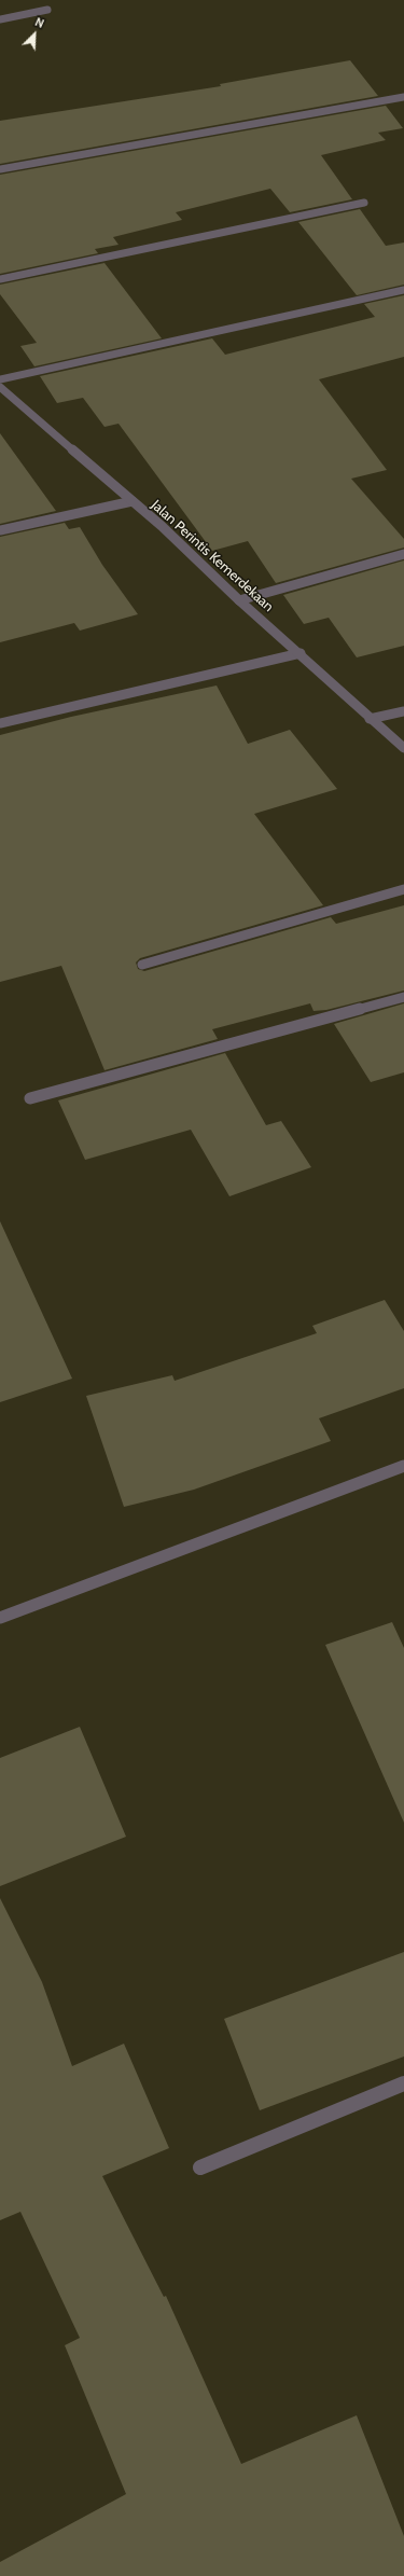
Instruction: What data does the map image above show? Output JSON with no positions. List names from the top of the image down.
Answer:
{
  "streets": {
    "street": ["Jalan Perintis Kemerdekaan"]
  },
  "north": "top right"
}
